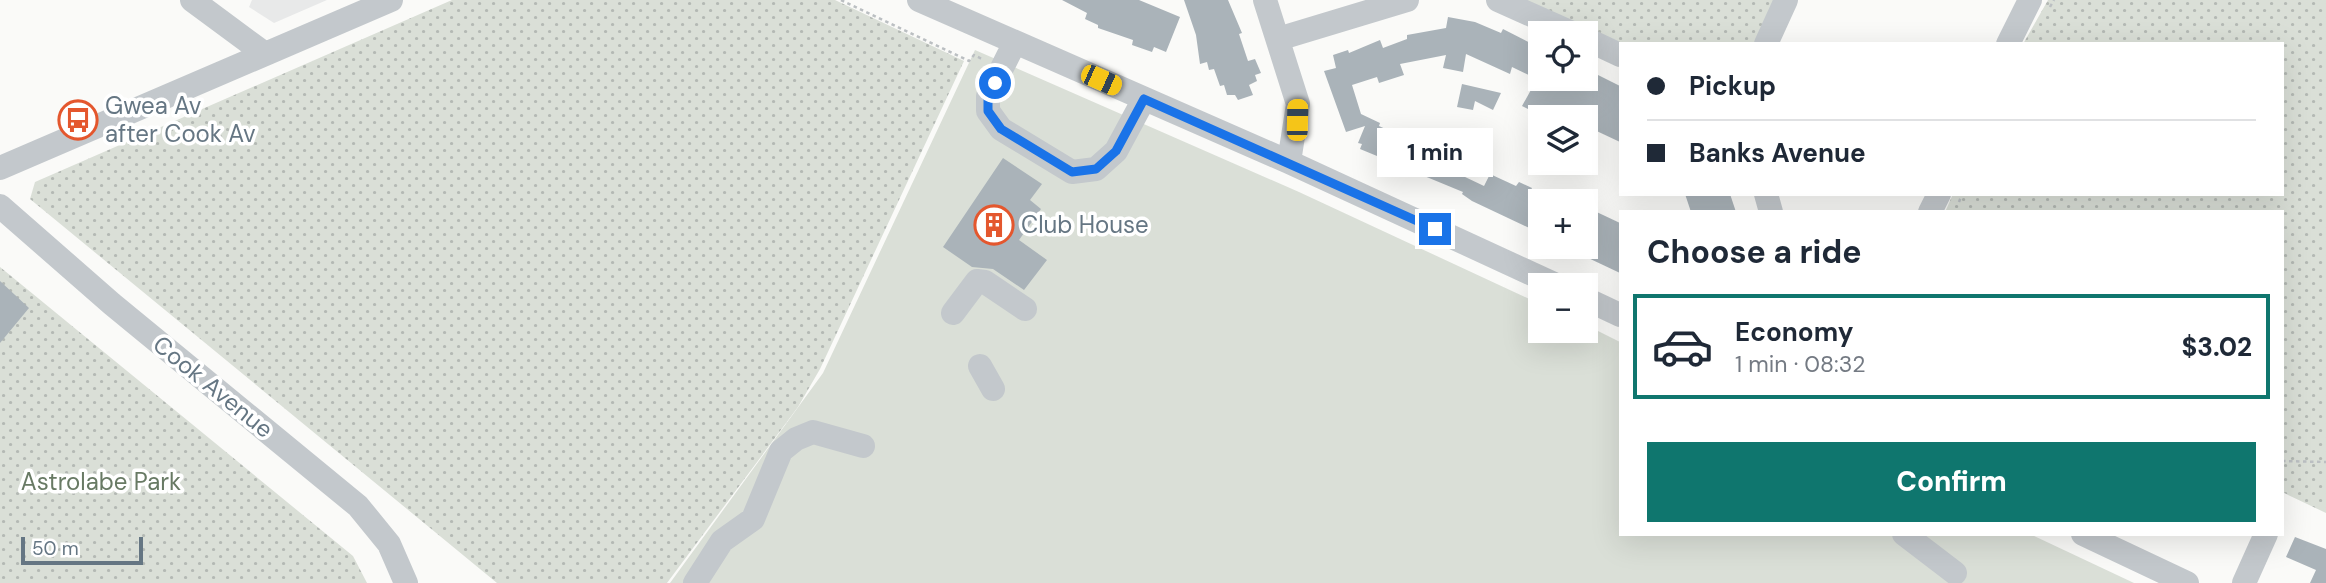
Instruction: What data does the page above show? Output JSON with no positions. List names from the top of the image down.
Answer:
{
  "streets": {
    "street": ["Cook Avenue"]
  },
  "parks": ["Astrolabe Park"],
  "places": {
    "bus stop": ["Gwea Av after Cook Av"],
    "building": ["Club House"]
  },
  "scale_bar": "50 m",
  "page": {
    "map_buttons": ["+", "−"],
    "banner": ["Pickup", "Banks Avenue"],
    "bubble": "1 min",
    "heading": "Choose a ride",
    "list": [
      {
        "name": "Economy",
        "note": "1 min · 08:32",
        "value": "$3.02"
      }
    ],
    "buttons": "Confirm",
    "scale": "50 m"
  }
}
